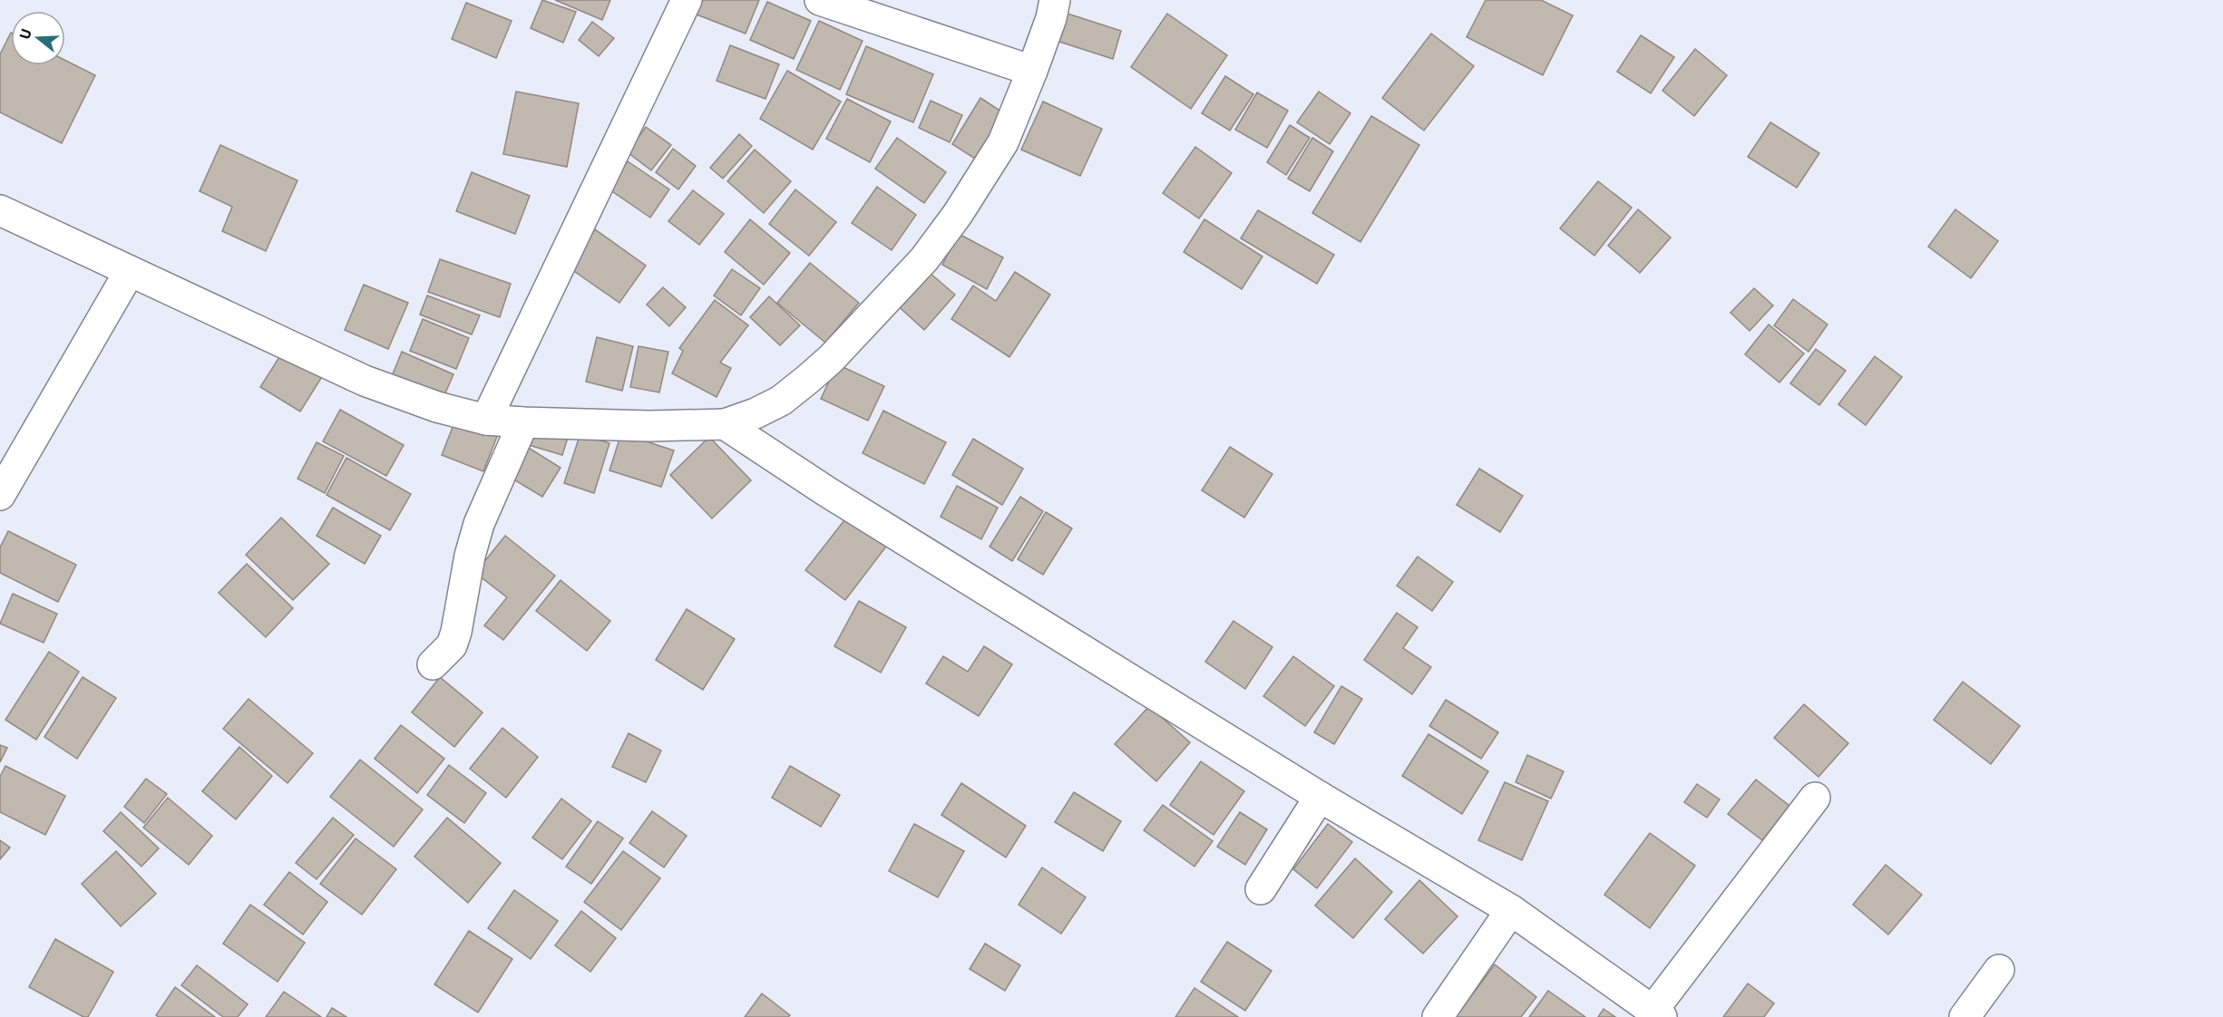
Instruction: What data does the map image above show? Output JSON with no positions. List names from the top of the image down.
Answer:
{
  "north": "left"
}
